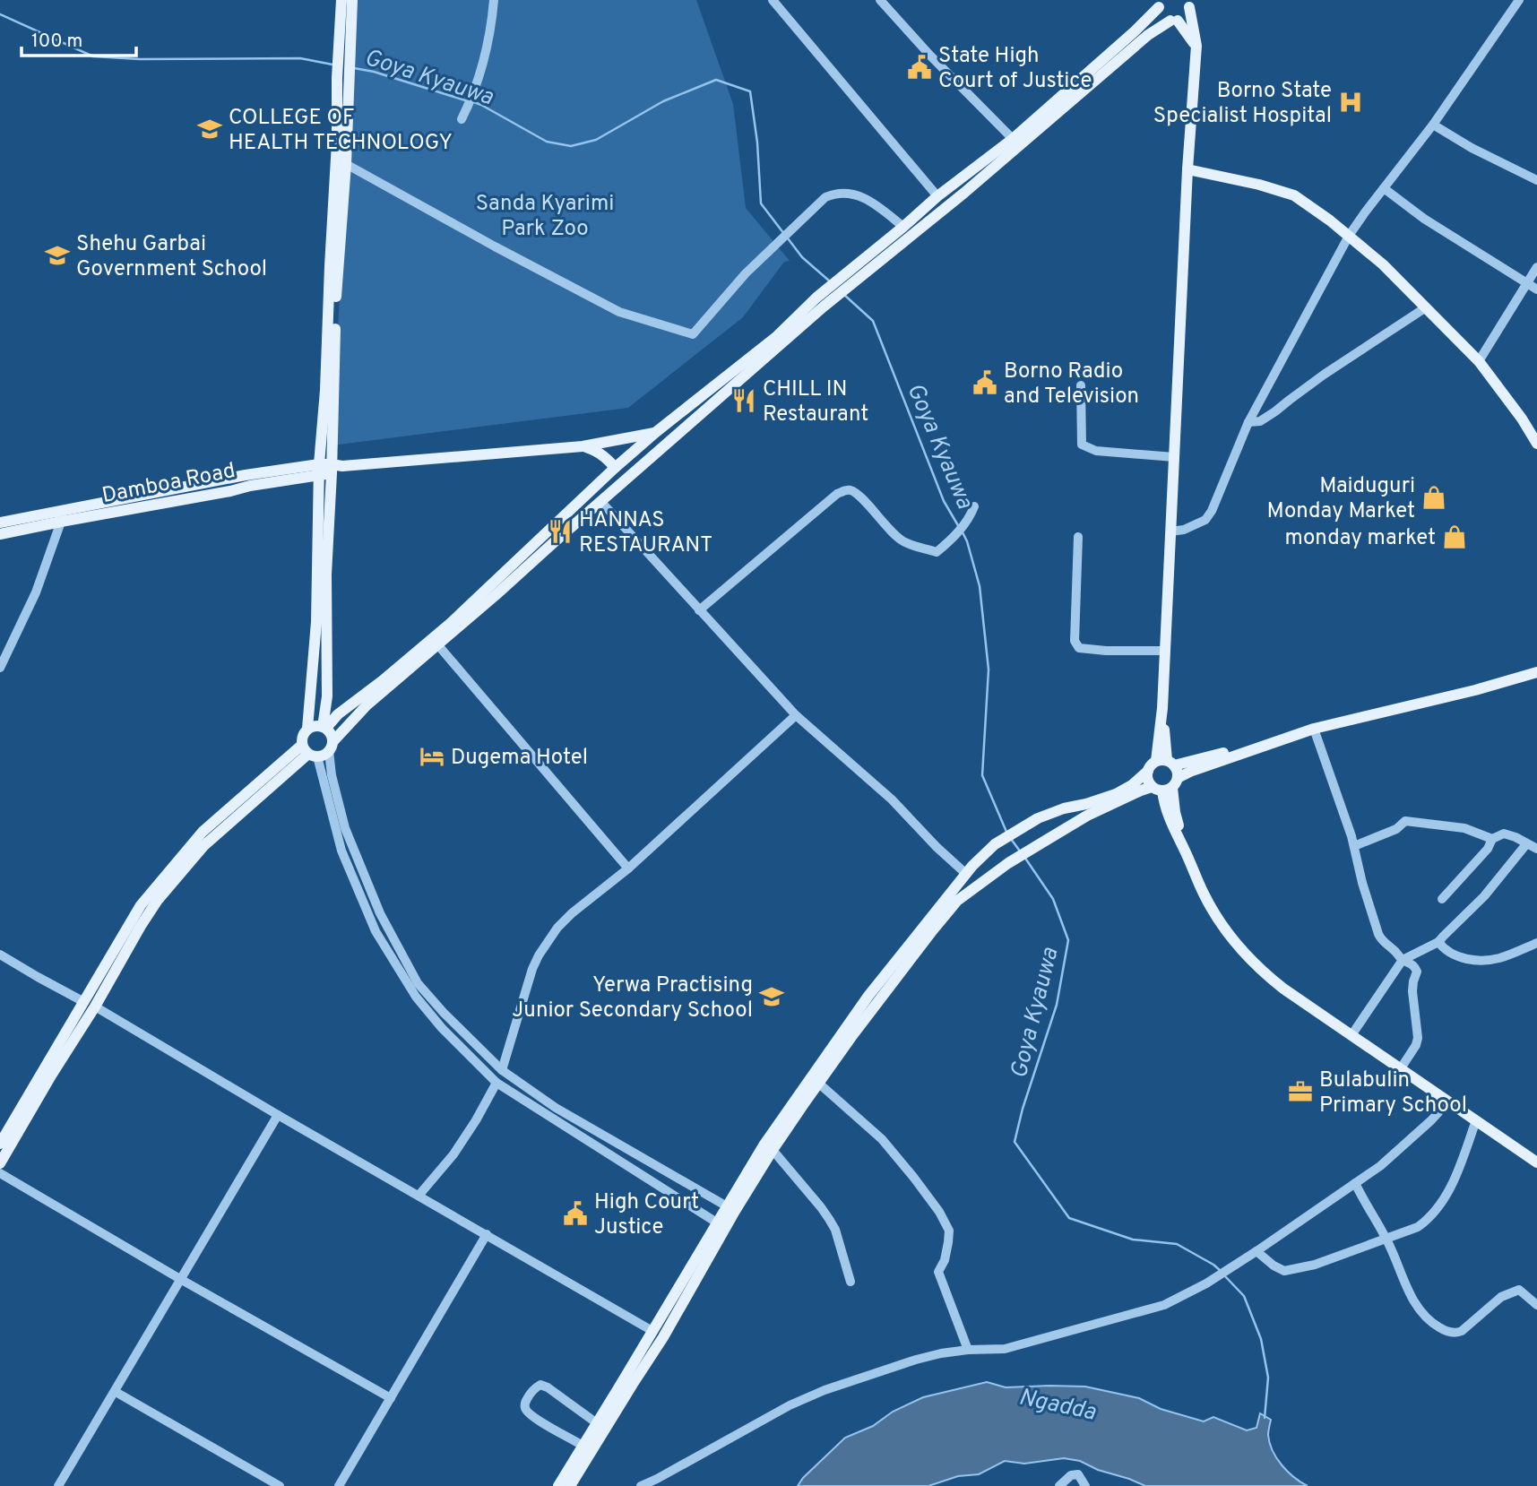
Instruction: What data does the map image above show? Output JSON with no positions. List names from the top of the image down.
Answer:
{
  "streets": {
    "main road": ["Damboa Road"]
  },
  "water": ["Goya Kyauwa", "Ngadda"],
  "parks": ["Sanda Kyarimi Park Zoo"],
  "places": {
    "public building": ["State High Court of Justice", "Borno Radio and Television", "High Court Justice"],
    "hospital": ["Borno State Specialist Hospital"],
    "school or university": ["COLLEGE OF HEALTH TECHNOLOGY", "Shehu Garbai Government School", "Yerwa Practising Junior Secondary School"],
    "restaurant": ["CHILL IN Restaurant", "HANNAS RESTAURANT"],
    "shop": ["Maiduguri Monday Market", "monday market"],
    "hotel": ["Dugema Hotel"],
    "office": ["Bulabulin Primary School"]
  },
  "scale_bar": "100 m"
}
